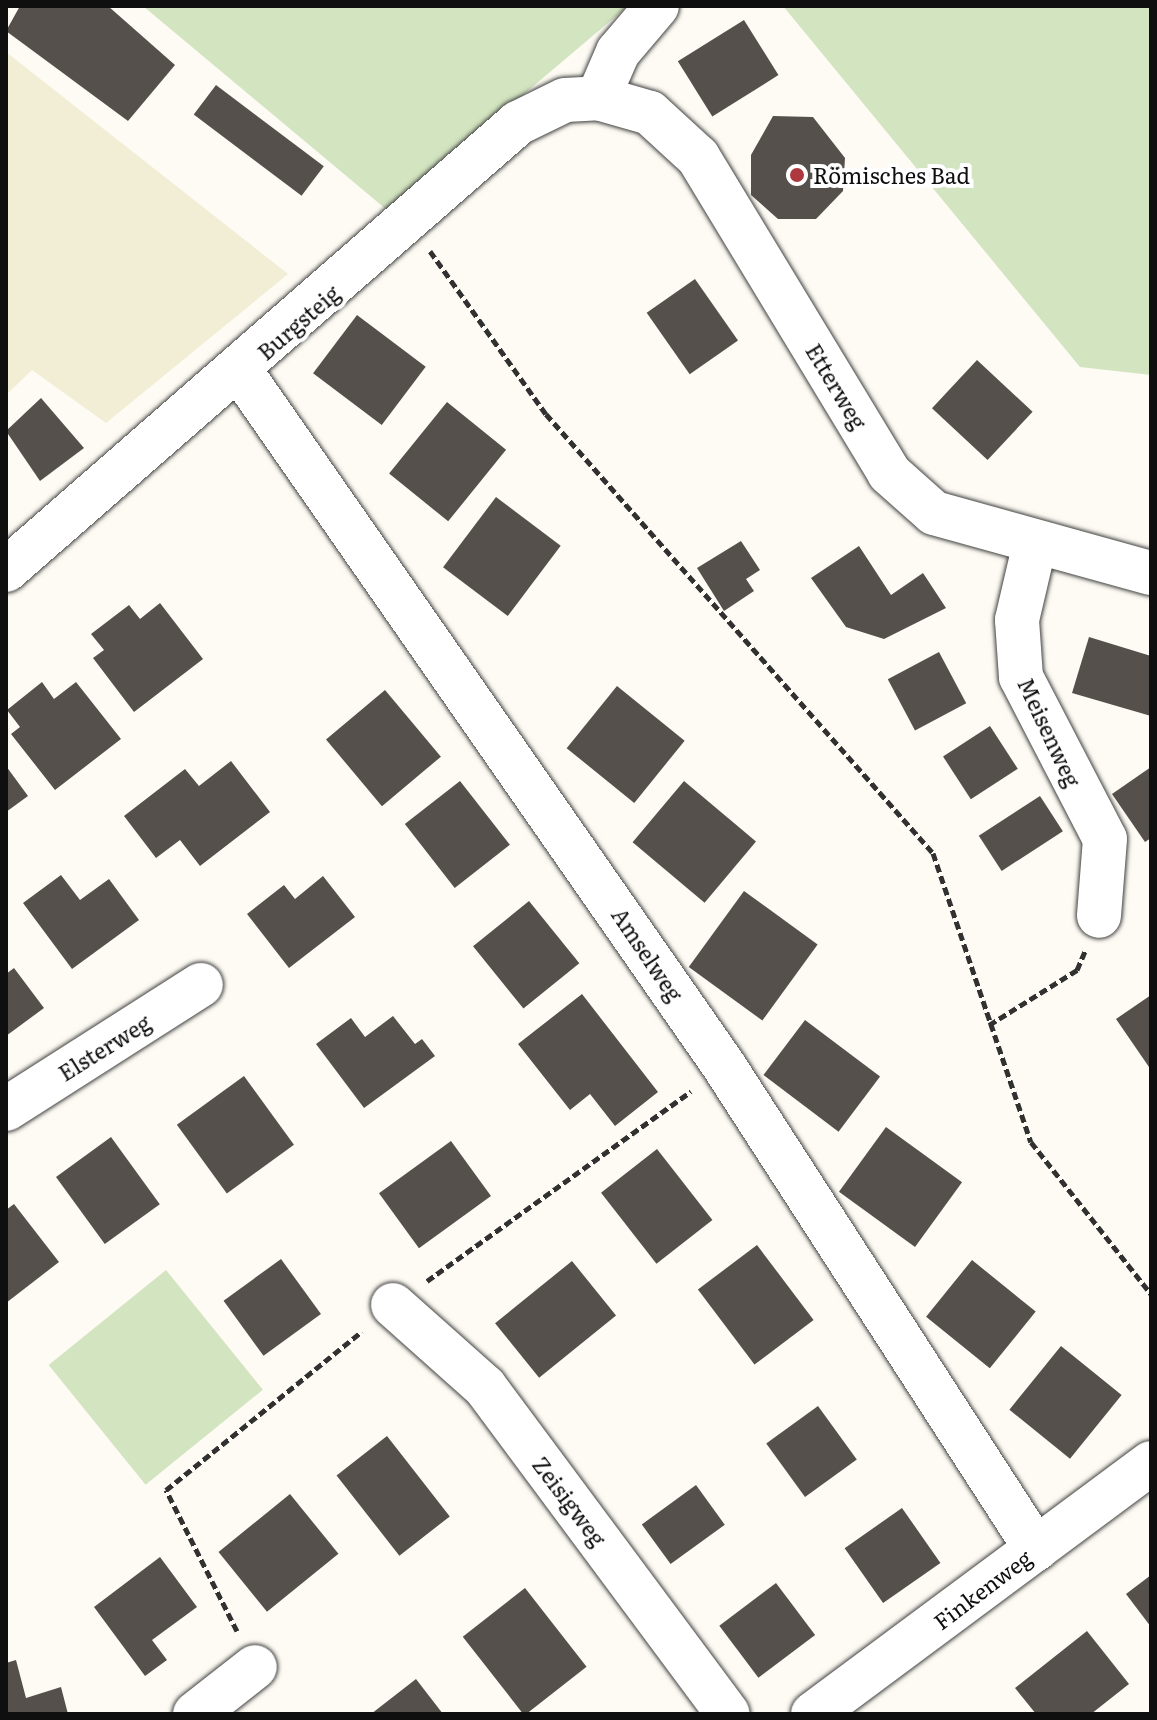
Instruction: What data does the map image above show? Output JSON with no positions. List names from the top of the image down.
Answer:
{
  "streets": {
    "street": [
      "Burgsteig",
      "Etterweg",
      "Meisenweg",
      "Amselweg",
      "Elsterweg",
      "Zeisigweg",
      "Finkenweg"
    ]
  },
  "crossings": [
    ["Burgsteig", "Etterweg"],
    ["Burgsteig", "Amselweg"],
    ["Etterweg", "Meisenweg"],
    ["Amselweg", "Finkenweg"]
  ],
  "places": ["Römisches Bad"]
}
